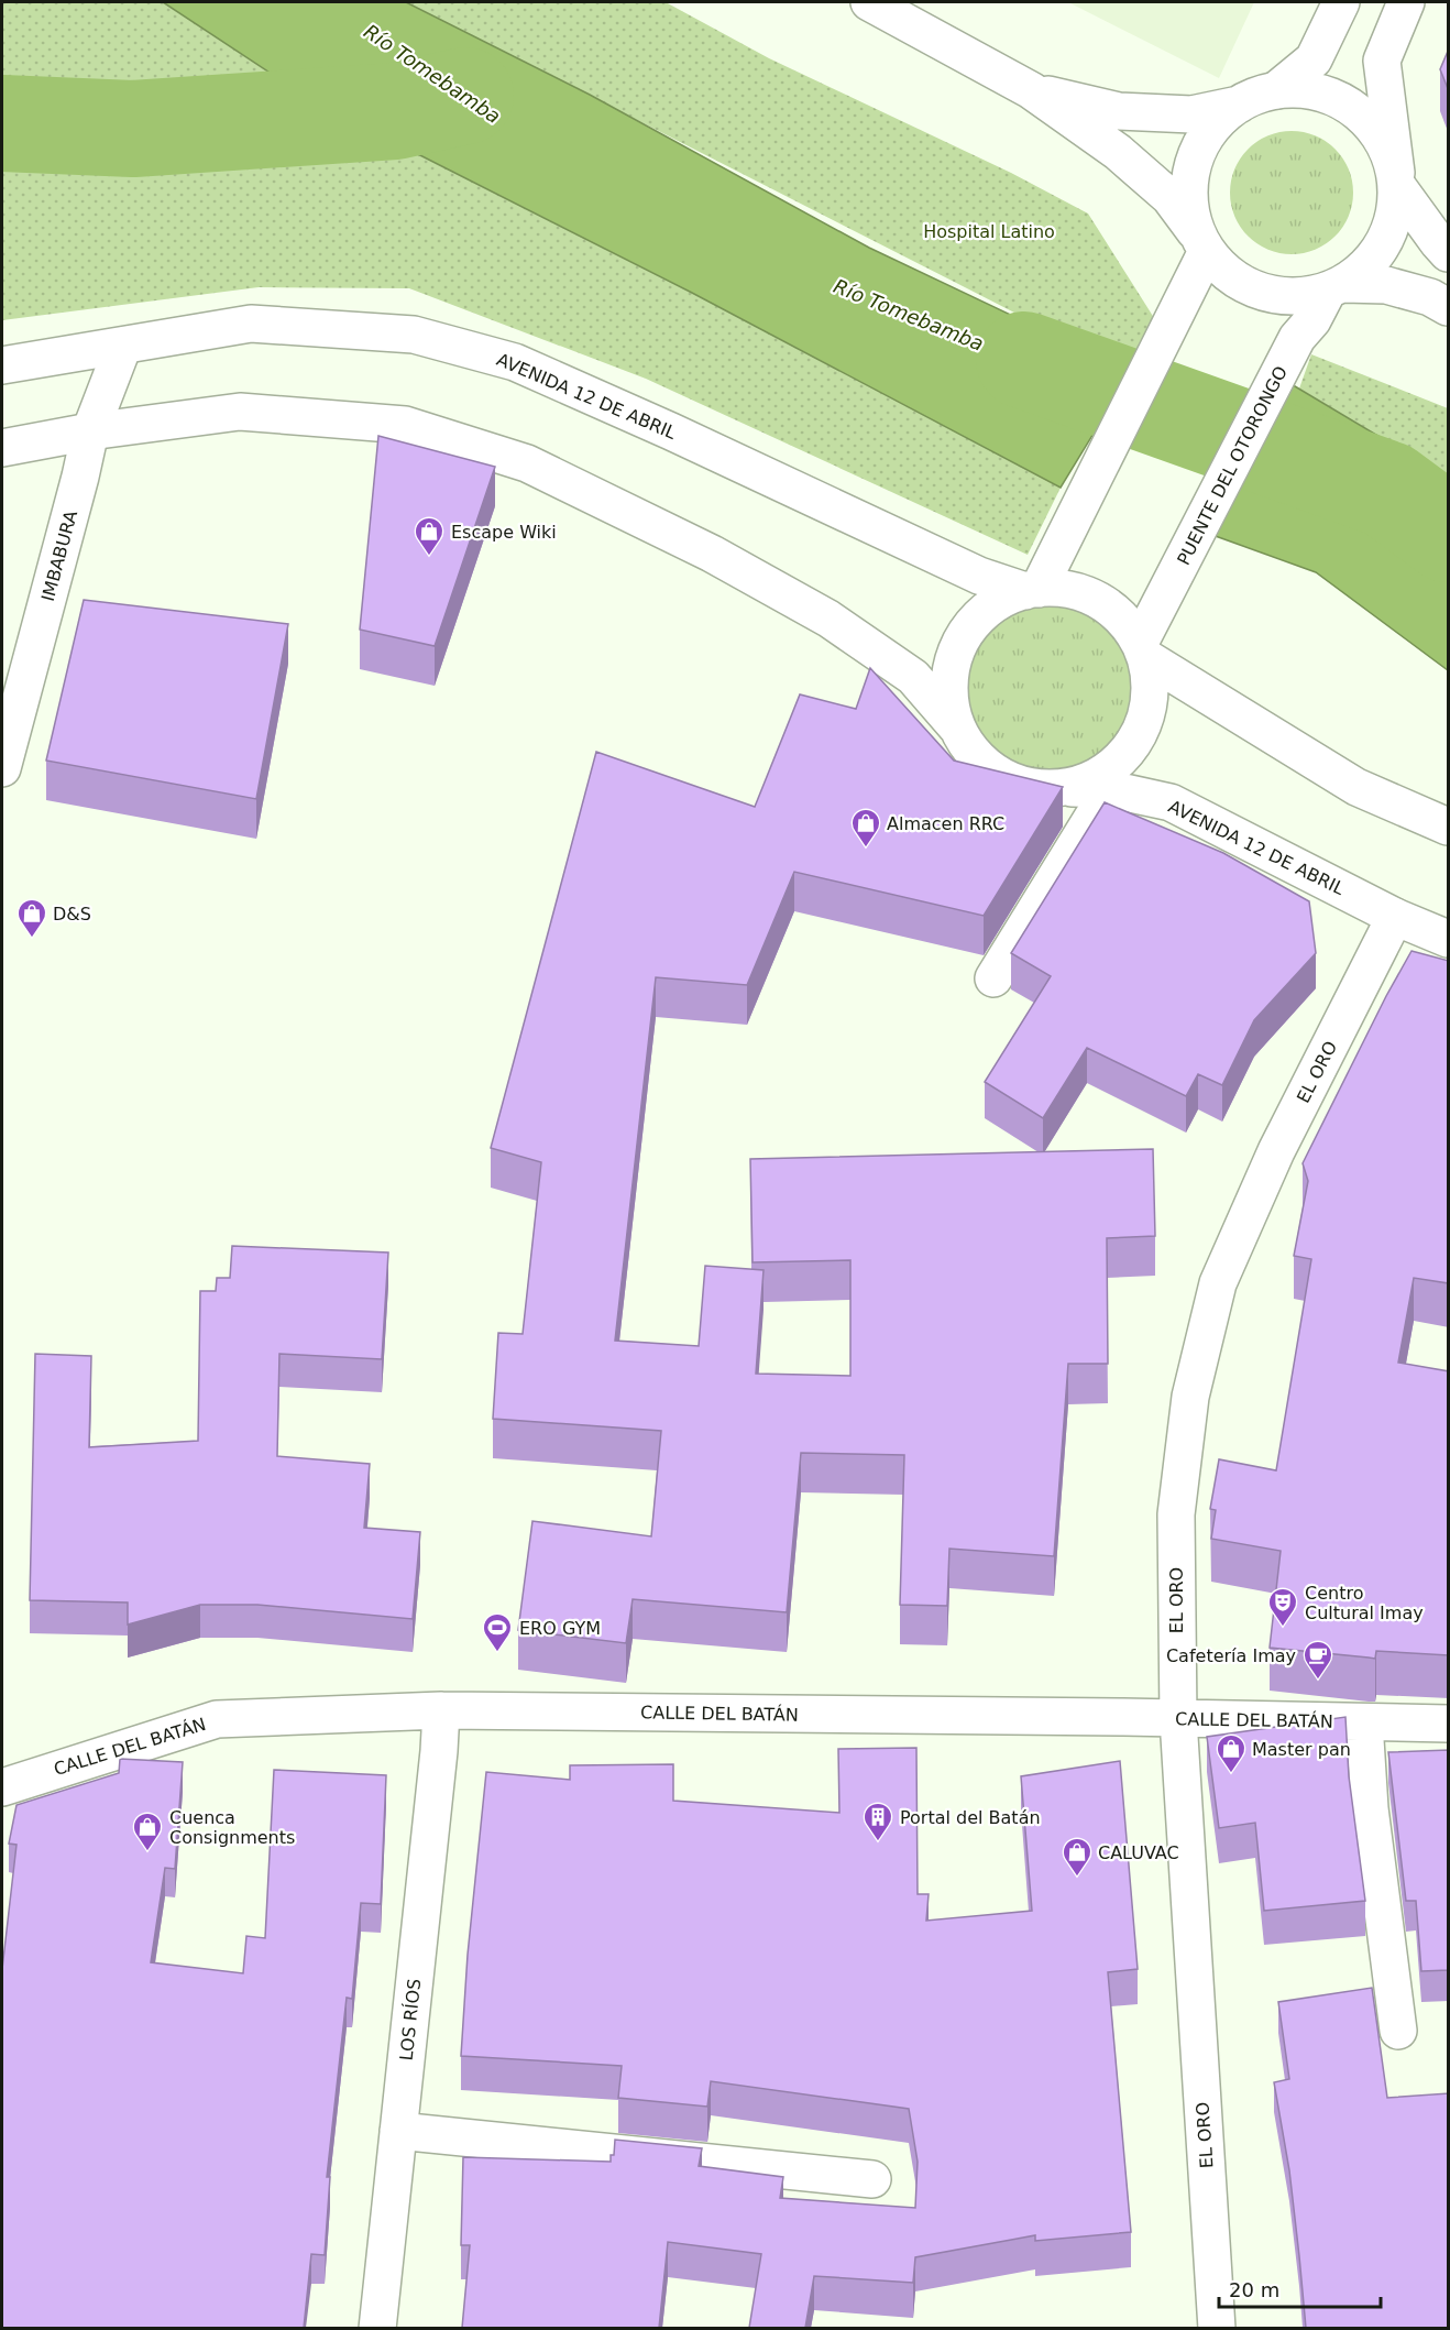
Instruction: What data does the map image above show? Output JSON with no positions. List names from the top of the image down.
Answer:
{
  "streets": {
    "street": [
      "AVENIDA 12 DE ABRIL",
      "PUENTE DEL OTORONGO",
      "IMBABURA",
      "EL ORO",
      "CALLE DEL BATÁN",
      "LOS RÍOS"
    ]
  },
  "crossings": [
    ["AVENIDA 12 DE ABRIL", "PUENTE DEL OTORONGO"],
    ["AVENIDA 12 DE ABRIL", "IMBABURA"],
    ["AVENIDA 12 DE ABRIL", "EL ORO"],
    ["EL ORO", "CALLE DEL BATÁN"],
    ["CALLE DEL BATÁN", "LOS RÍOS"]
  ],
  "water": ["Río Tomebamba"],
  "parks": ["Hospital Latino"],
  "places": {
    "shop": [
      "Escape Wiki",
      "Almacen RRC",
      "D&S",
      "Master pan",
      "Cuenca Consignments",
      "CALUVAC"
    ],
    "theatre": ["Centro Cultural Imay"],
    "sports": ["ERO GYM"],
    "cafe": ["Cafetería Imay"],
    "building": ["Portal del Batán"]
  },
  "scale_bar": "20 m"
}
